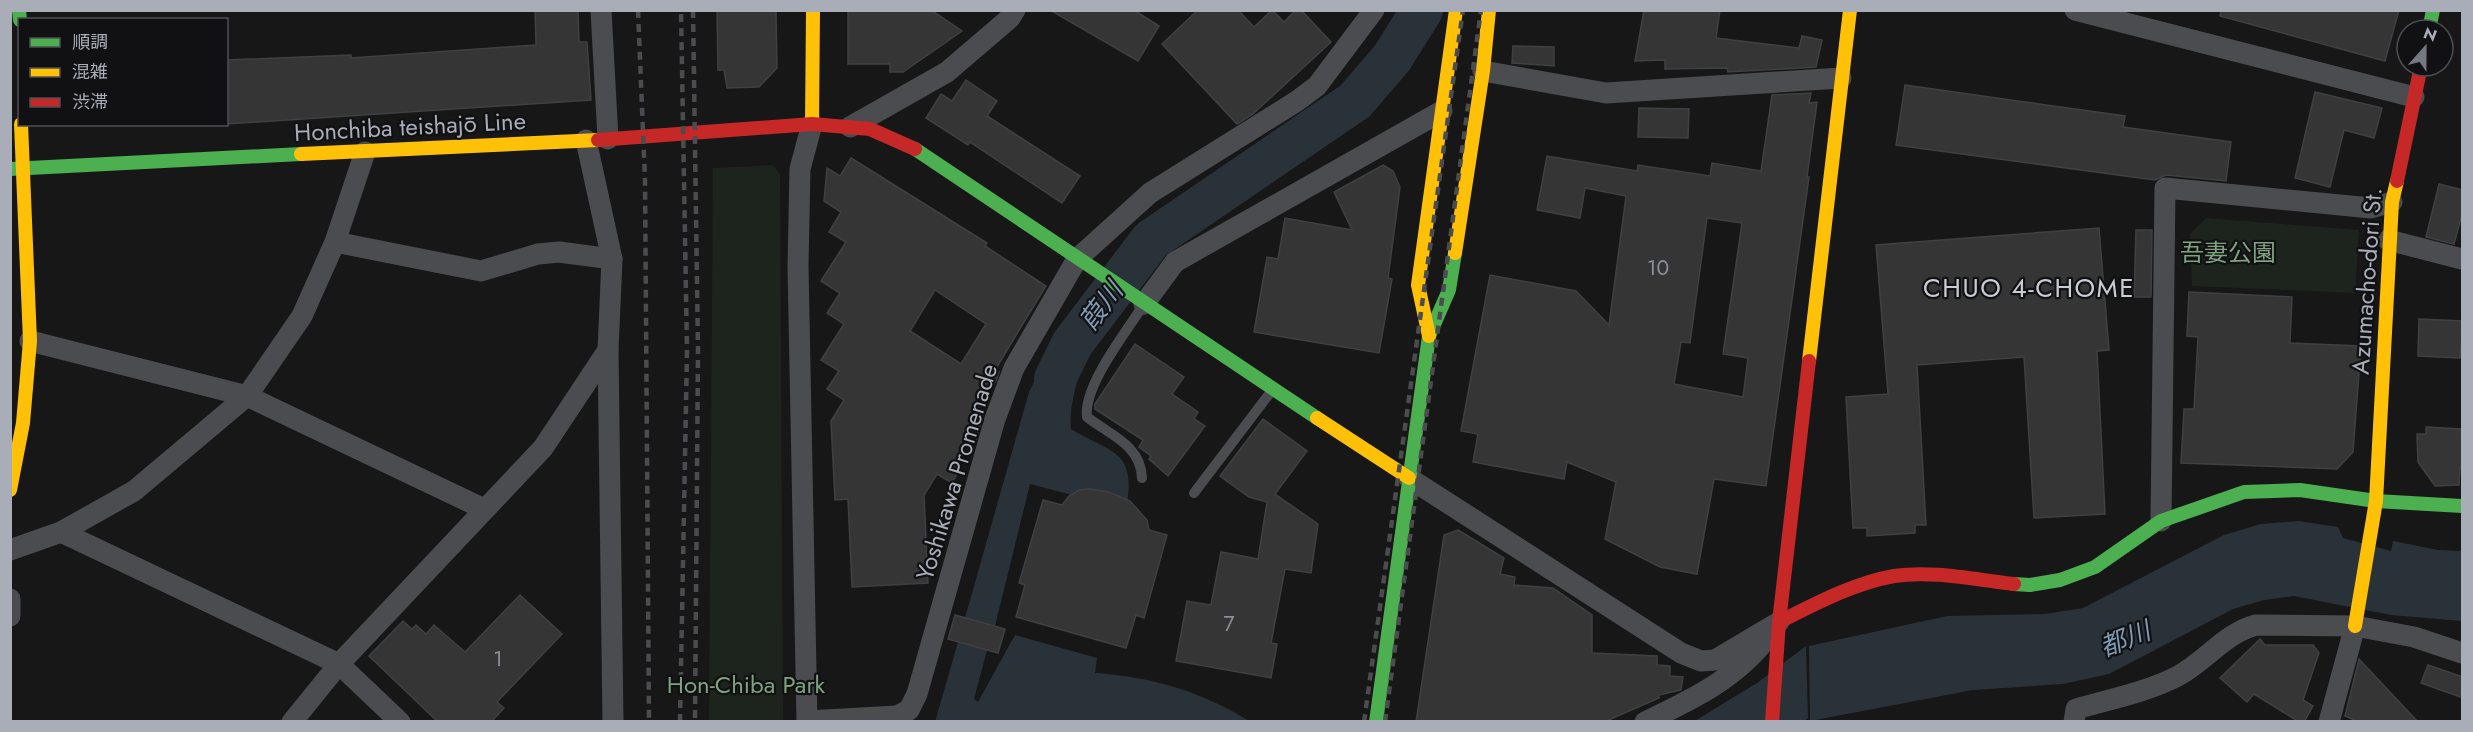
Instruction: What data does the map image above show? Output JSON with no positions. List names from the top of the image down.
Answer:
{
  "streets": {
    "street": ["Honchiba teishajō Line", "Azumacho-dori St.", "Yoshikawa Promenade"]
  },
  "crossings": [
    ["Honchiba teishajō Line", "Yoshikawa Promenade"]
  ],
  "districts": ["CHUO 4-CHOME"],
  "water": ["葭川", "都川"],
  "parks": ["吾妻公園", "Hon-Chiba Park"],
  "house_numbers": ["10", "7", "1"],
  "legend": ["順調", "混雑", "渋滞"],
  "north": "top"
}
